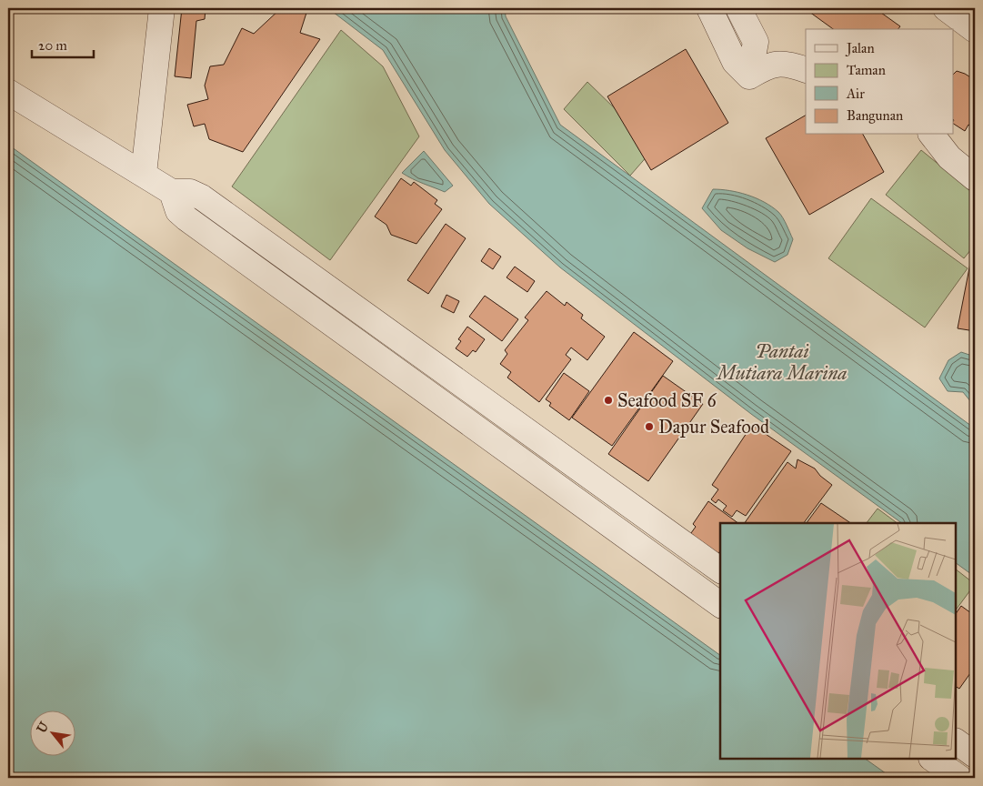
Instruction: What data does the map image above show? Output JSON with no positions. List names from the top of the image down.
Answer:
{
  "water": ["Pantai Mutiara Marina"],
  "places": ["Seafood SF 6", "Dapur Seafood"],
  "legend": [
    "Jalan",
    "Taman",
    "Air",
    "Bangunan"
  ],
  "scale_bar": "20 m",
  "north": "top left"
}
